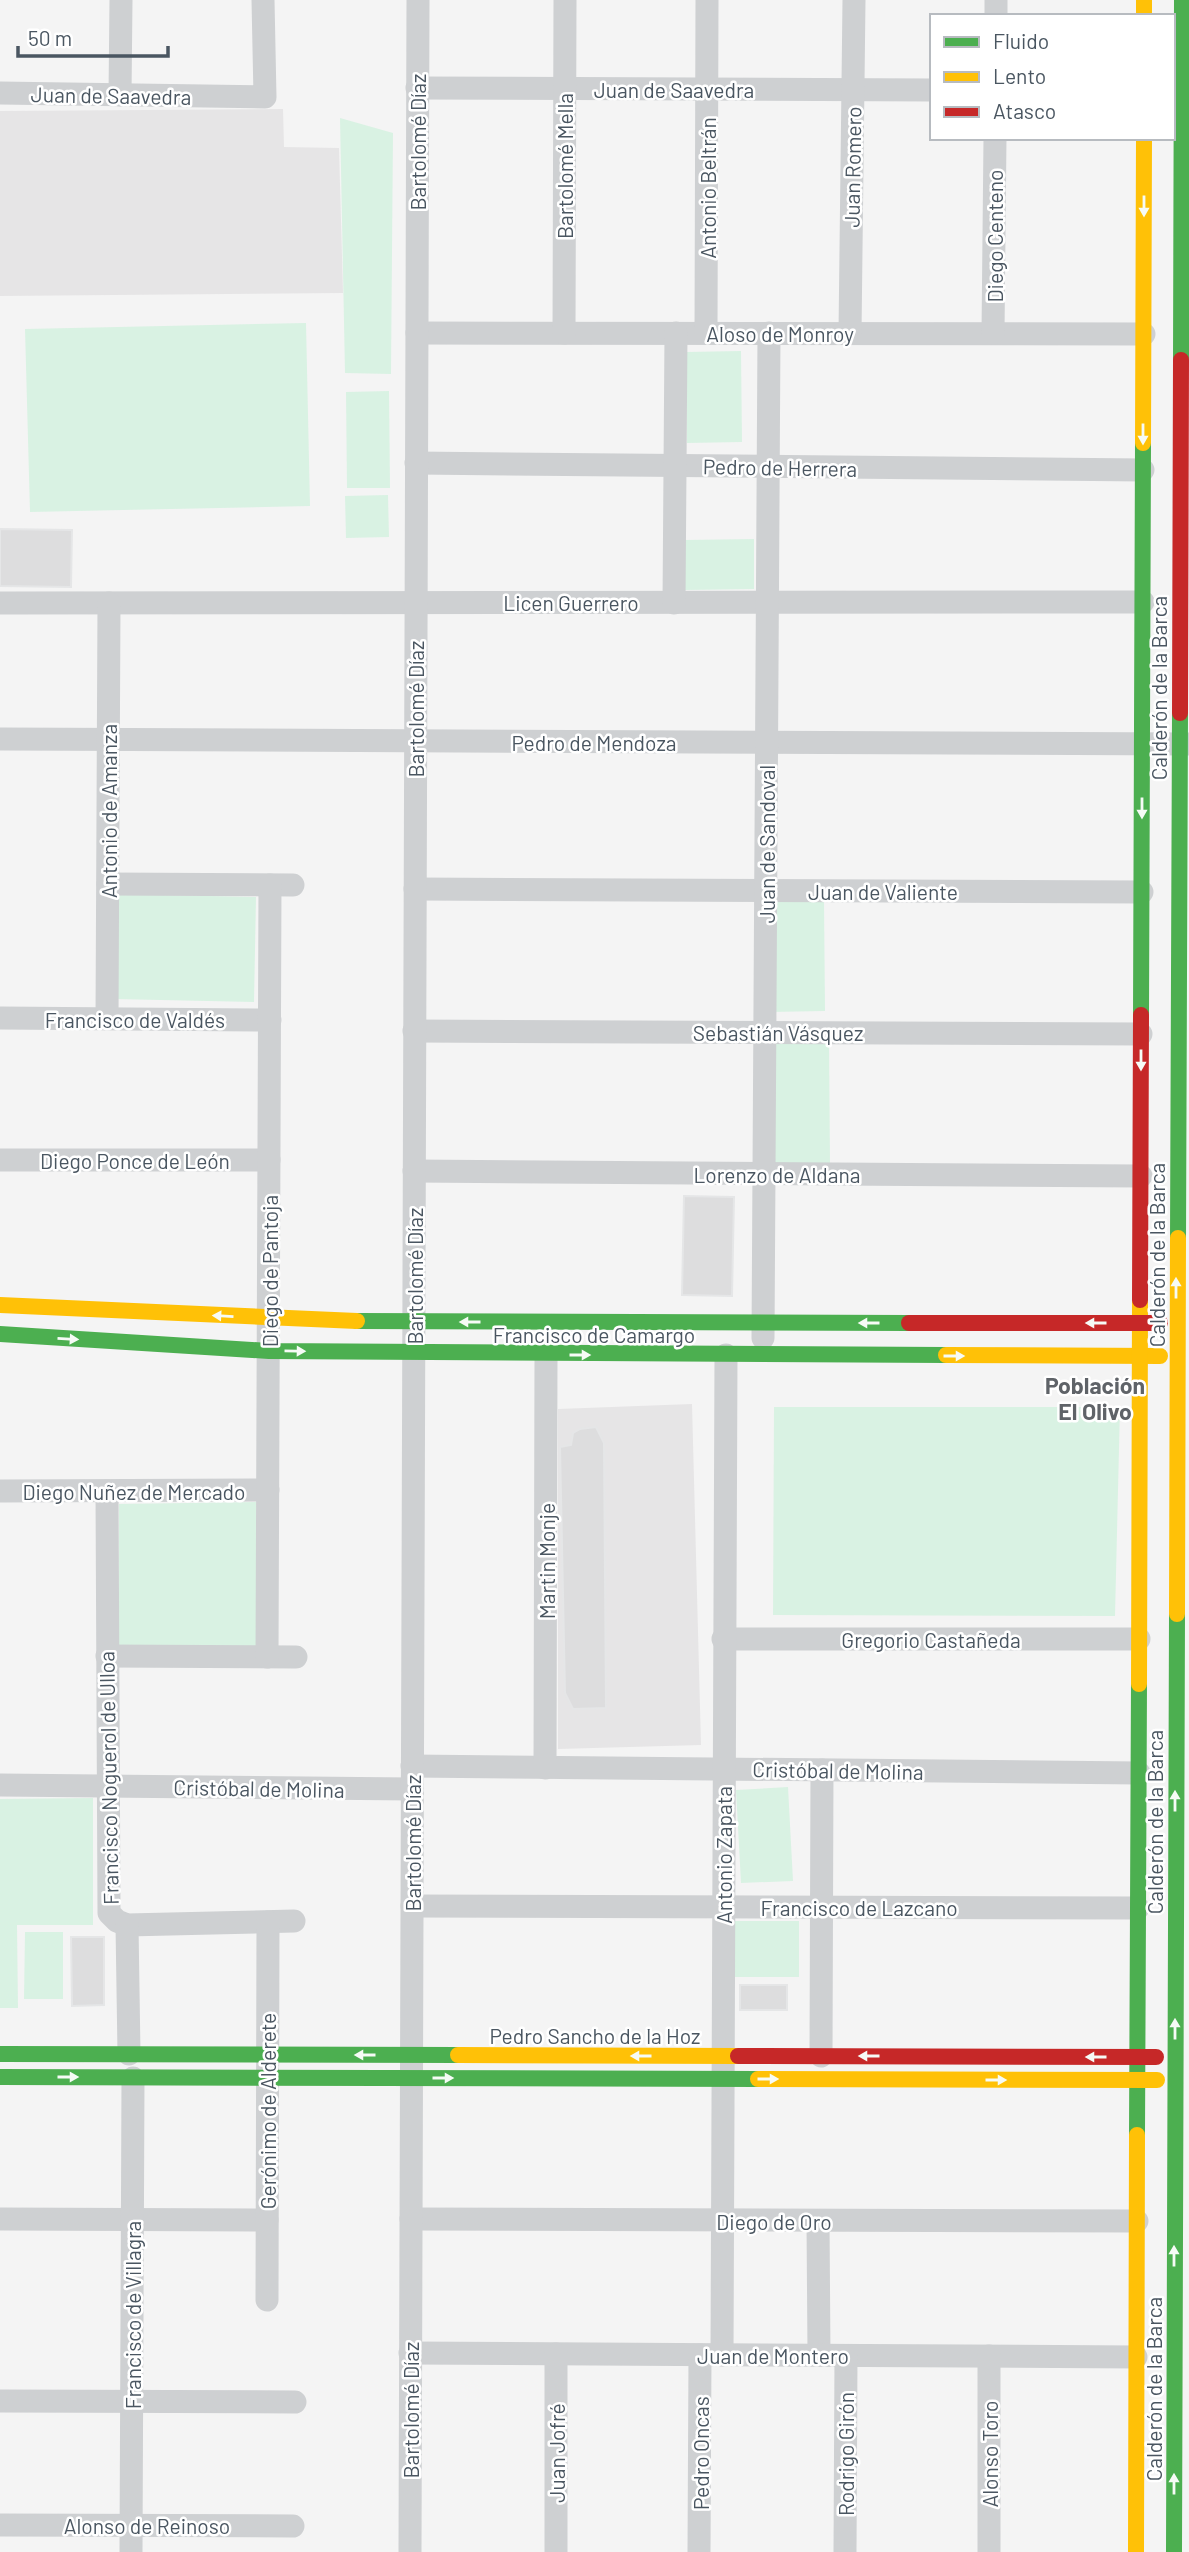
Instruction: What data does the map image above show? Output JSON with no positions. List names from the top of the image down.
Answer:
{
  "streets": {
    "street": [
      "Juan de Saavedra",
      "Bartolomé Díaz",
      "Bartolomé Mella",
      "Juan Romero",
      "Antonio Beltrán",
      "Diego Centeno",
      "Aloso de Monroy",
      "Pedro de Herrera",
      "Licen Guerrero",
      "Calderón de la Barca",
      "Pedro de Mendoza",
      "Antonio de Amanza",
      "Juan de Sandoval",
      "Juan de Valiente",
      "Francisco de Valdés",
      "Sebastián Vásquez",
      "Diego Ponce de León",
      "Lorenzo de Aldana",
      "Diego de Pantoja",
      "Francisco de Camargo",
      "Diego Nuñez de Mercado",
      "Martin Monje",
      "Gregorio Castañeda",
      "Cristóbal de Molina",
      "Francisco Noguerol de Ulloa",
      "Antonio Zapata",
      "Francisco de Lazcano",
      "Pedro Sancho de la Hoz",
      "Gerónimo de Alderete",
      "Diego de Oro",
      "Francisco de Villagra",
      "Juan de Montero",
      "Juan Jofré",
      "Pedro Oncas",
      "Rodrigo Girón",
      "Alonso Toro",
      "Alonso de Reinoso"
    ]
  },
  "crossings": [
    ["Juan de Saavedra", "Bartolomé Díaz"],
    ["Juan de Saavedra", "Bartolomé Mella"],
    ["Juan de Saavedra", "Juan Romero"],
    ["Juan de Saavedra", "Antonio Beltrán"],
    ["Bartolomé Díaz", "Aloso de Monroy"],
    ["Bartolomé Díaz", "Pedro de Herrera"],
    ["Bartolomé Díaz", "Licen Guerrero"],
    ["Bartolomé Díaz", "Pedro de Mendoza"],
    ["Bartolomé Díaz", "Juan de Valiente"],
    ["Bartolomé Díaz", "Sebastián Vásquez"],
    ["Bartolomé Díaz", "Lorenzo de Aldana"],
    ["Bartolomé Díaz", "Francisco de Camargo"],
    ["Bartolomé Díaz", "Cristóbal de Molina"],
    ["Bartolomé Díaz", "Francisco de Lazcano"],
    ["Bartolomé Díaz", "Pedro Sancho de la Hoz"],
    ["Bartolomé Díaz", "Diego de Oro"],
    ["Bartolomé Díaz", "Juan de Montero"],
    ["Bartolomé Mella", "Aloso de Monroy"],
    ["Juan Romero", "Aloso de Monroy"],
    ["Antonio Beltrán", "Aloso de Monroy"],
    ["Diego Centeno", "Aloso de Monroy"],
    ["Aloso de Monroy", "Calderón de la Barca"],
    ["Aloso de Monroy", "Juan de Sandoval"],
    ["Pedro de Herrera", "Calderón de la Barca"],
    ["Pedro de Herrera", "Juan de Sandoval"],
    ["Licen Guerrero", "Calderón de la Barca"],
    ["Licen Guerrero", "Antonio de Amanza"],
    ["Licen Guerrero", "Juan de Sandoval"],
    ["Calderón de la Barca", "Pedro de Mendoza"],
    ["Calderón de la Barca", "Juan de Valiente"],
    ["Calderón de la Barca", "Sebastián Vásquez"],
    ["Calderón de la Barca", "Lorenzo de Aldana"],
    ["Calderón de la Barca", "Francisco de Camargo"],
    ["Calderón de la Barca", "Gregorio Castañeda"],
    ["Calderón de la Barca", "Cristóbal de Molina"],
    ["Calderón de la Barca", "Francisco de Lazcano"],
    ["Calderón de la Barca", "Pedro Sancho de la Hoz"],
    ["Calderón de la Barca", "Diego de Oro"],
    ["Calderón de la Barca", "Juan de Montero"],
    ["Pedro de Mendoza", "Antonio de Amanza"],
    ["Pedro de Mendoza", "Juan de Sandoval"],
    ["Antonio de Amanza", "Francisco de Valdés"],
    ["Antonio de Amanza", "Diego de Pantoja"],
    ["Juan de Sandoval", "Juan de Valiente"],
    ["Juan de Sandoval", "Sebastián Vásquez"],
    ["Juan de Sandoval", "Lorenzo de Aldana"],
    ["Juan de Sandoval", "Francisco de Camargo"],
    ["Francisco de Valdés", "Diego de Pantoja"],
    ["Diego Ponce de León", "Diego de Pantoja"],
    ["Diego de Pantoja", "Francisco de Camargo"],
    ["Diego de Pantoja", "Diego Nuñez de Mercado"],
    ["Francisco de Camargo", "Martin Monje"],
    ["Francisco de Camargo", "Antonio Zapata"],
    ["Diego Nuñez de Mercado", "Francisco Noguerol de Ulloa"],
    ["Martin Monje", "Cristóbal de Molina"],
    ["Gregorio Castañeda", "Antonio Zapata"],
    ["Cristóbal de Molina", "Francisco Noguerol de Ulloa"],
    ["Cristóbal de Molina", "Antonio Zapata"],
    ["Francisco Noguerol de Ulloa", "Pedro Sancho de la Hoz"],
    ["Antonio Zapata", "Francisco de Lazcano"],
    ["Antonio Zapata", "Pedro Sancho de la Hoz"],
    ["Antonio Zapata", "Diego de Oro"],
    ["Antonio Zapata", "Juan de Montero"],
    ["Antonio Zapata", "Pedro Oncas"],
    ["Pedro Sancho de la Hoz", "Gerónimo de Alderete"],
    ["Pedro Sancho de la Hoz", "Francisco de Villagra"],
    ["Francisco de Villagra", "Alonso de Reinoso"],
    ["Juan de Montero", "Juan Jofré"],
    ["Juan de Montero", "Pedro Oncas"],
    ["Juan de Montero", "Rodrigo Girón"],
    ["Juan de Montero", "Alonso Toro"]
  ],
  "districts": ["Población El Olivo"],
  "legend": ["Fluido", "Lento", "Atasco"],
  "scale_bar": "50 m"
}
